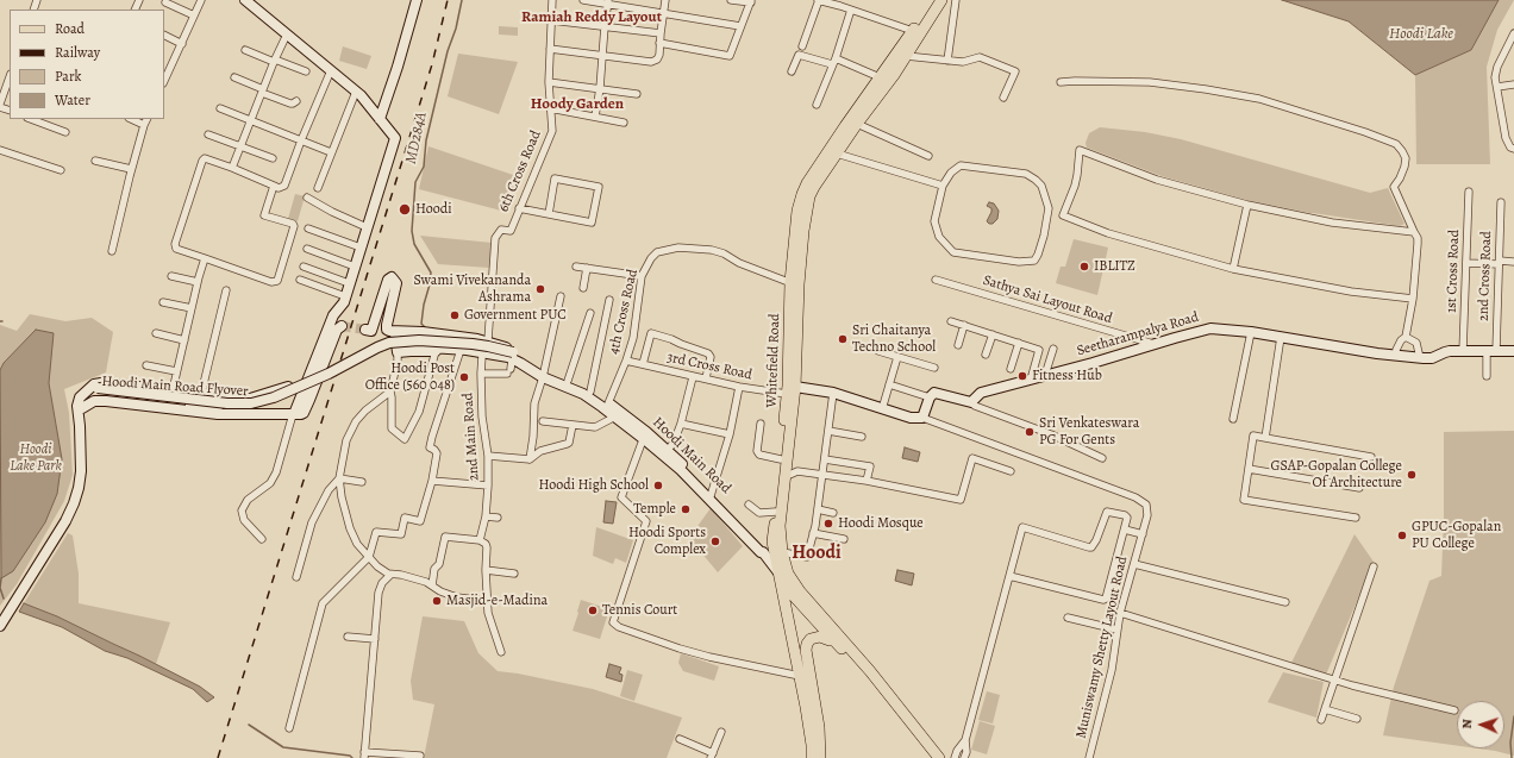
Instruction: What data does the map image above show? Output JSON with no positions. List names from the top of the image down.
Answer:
{
  "streets": {
    "main road": ["Whitefield Road", "Hoodi Main Road"],
    "street": [
      "6th Cross Road",
      "1st Cross Road",
      "2nd Cross Road",
      "Sathya Sai Layout Road",
      "4th Cross Road",
      "Seetharampalya Road",
      "3rd Cross Road",
      "Hoodi Main Road Flyover",
      "2nd Main Road",
      "Muniswamy Shetty Layout Road"
    ]
  },
  "crossings": [
    ["1st Cross Road", "Seetharampalya Road"],
    ["2nd Cross Road", "Seetharampalya Road"],
    ["Sathya Sai Layout Road", "Seetharampalya Road"],
    ["4th Cross Road", "Whitefield Road"],
    ["4th Cross Road", "3rd Cross Road"],
    ["4th Cross Road", "Hoodi Main Road"],
    ["Whitefield Road", "3rd Cross Road"],
    ["Whitefield Road", "Hoodi Main Road"],
    ["Hoodi Main Road Flyover", "Hoodi Main Road"]
  ],
  "districts": ["Ramiah Reddy Layout", "Hoody Garden", "Hoodi"],
  "water": ["Hoodi Lake", "MD284A"],
  "parks": ["Hoodi Lake Park"],
  "places": [
    "Hoodi",
    "IBLITZ",
    "Swami Vivekananda Ashrama",
    "Government PUC",
    "Sri Chaitanya Techno School",
    "Fitness Hub",
    "Hoodi Post Office (560 048)",
    "Sri Venkateswara PG For Gents",
    "GSAP-Gopalan College Of Architecture",
    "Hoodi High School",
    "Temple",
    "Hoodi Mosque",
    "GPUC-Gopalan PU College",
    "Hoodi Sports Complex",
    "Masjid-e-Madina",
    "Tennis Court"
  ],
  "legend": [
    "Road",
    "Railway",
    "Park",
    "Water"
  ],
  "north": "left"
}
